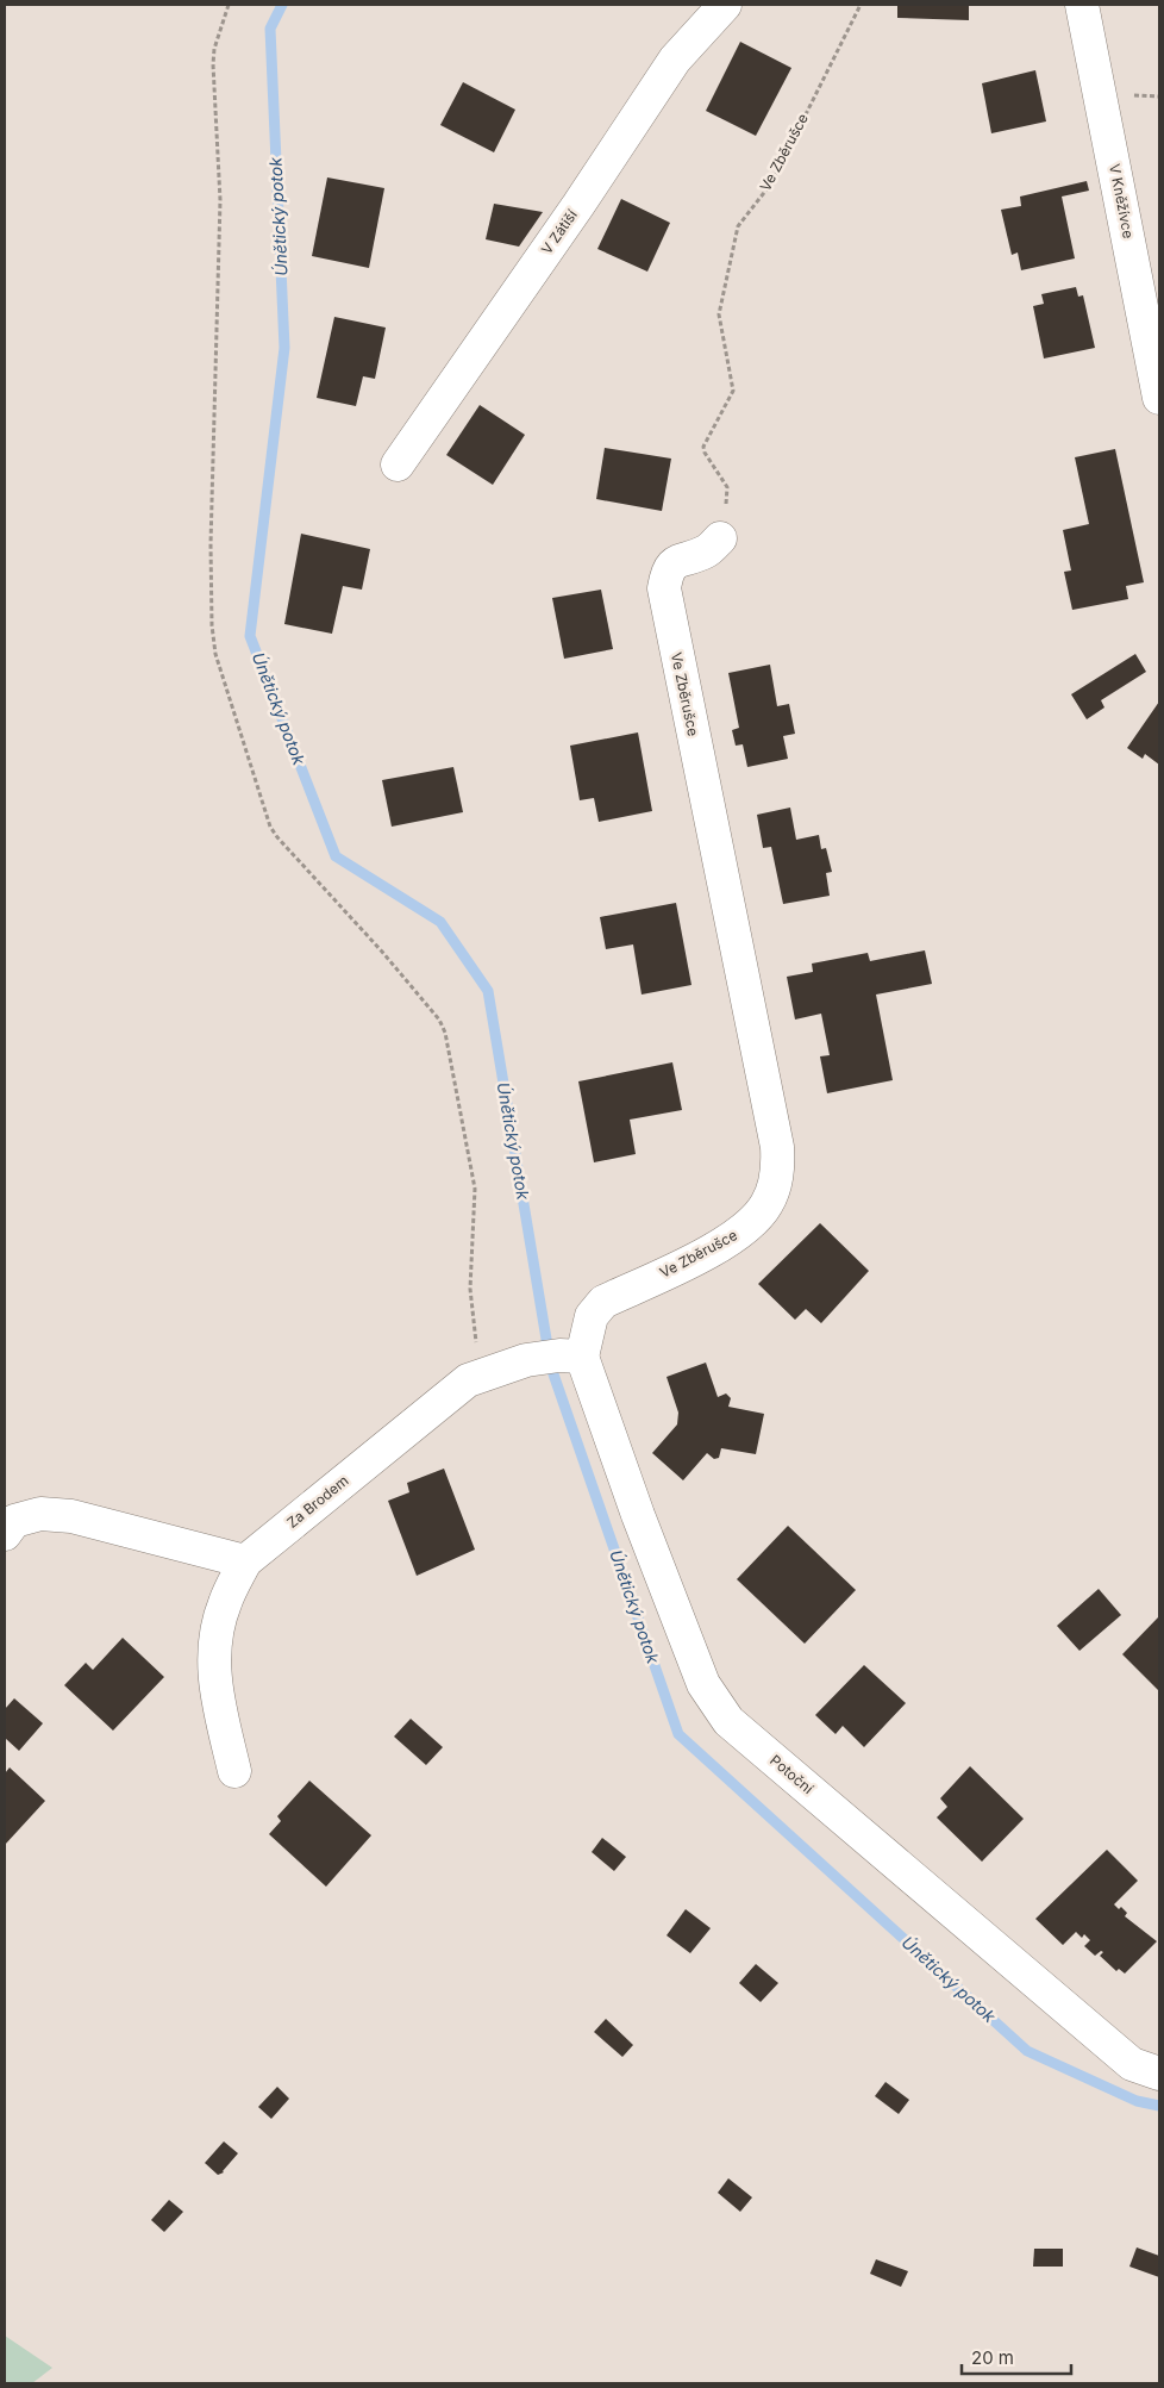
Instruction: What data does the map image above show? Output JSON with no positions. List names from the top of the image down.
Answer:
{
  "streets": {
    "street": [
      "Ve Zběrušce",
      "V Kněžívce",
      "V Zátiší",
      "Za Brodem",
      "Potoční"
    ]
  },
  "crossings": [
    ["Ve Zběrušce", "Za Brodem"],
    ["Ve Zběrušce", "Potoční"],
    ["Za Brodem", "Potoční"]
  ],
  "water": ["Únětický potok"],
  "scale_bar": "20 m"
}
